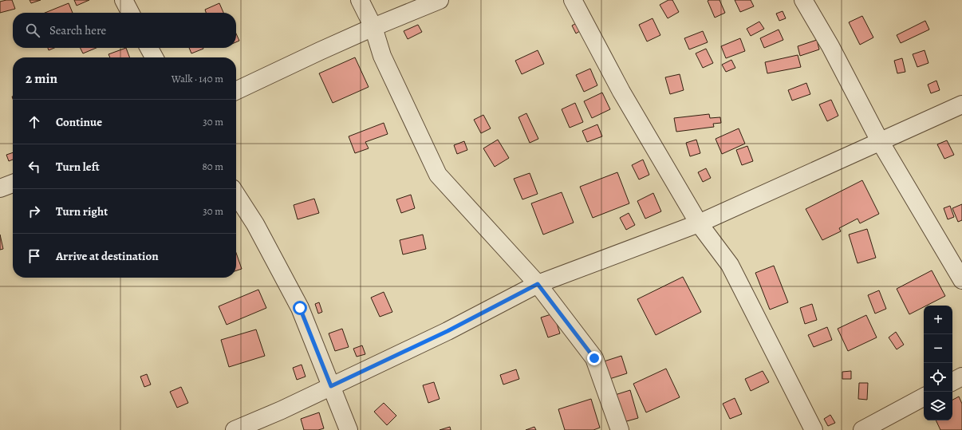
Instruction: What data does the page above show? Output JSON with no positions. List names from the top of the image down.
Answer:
{
  "page": {
    "search": "Search here",
    "heading": ["2 min", "Walk · 140 m"],
    "list": [
      ["Continue", "30 m"],
      ["Turn left", "80 m"],
      ["Turn right", "30 m"],
      "Arrive at destination"
    ],
    "map_buttons": ["+", "−"]
  }
}
